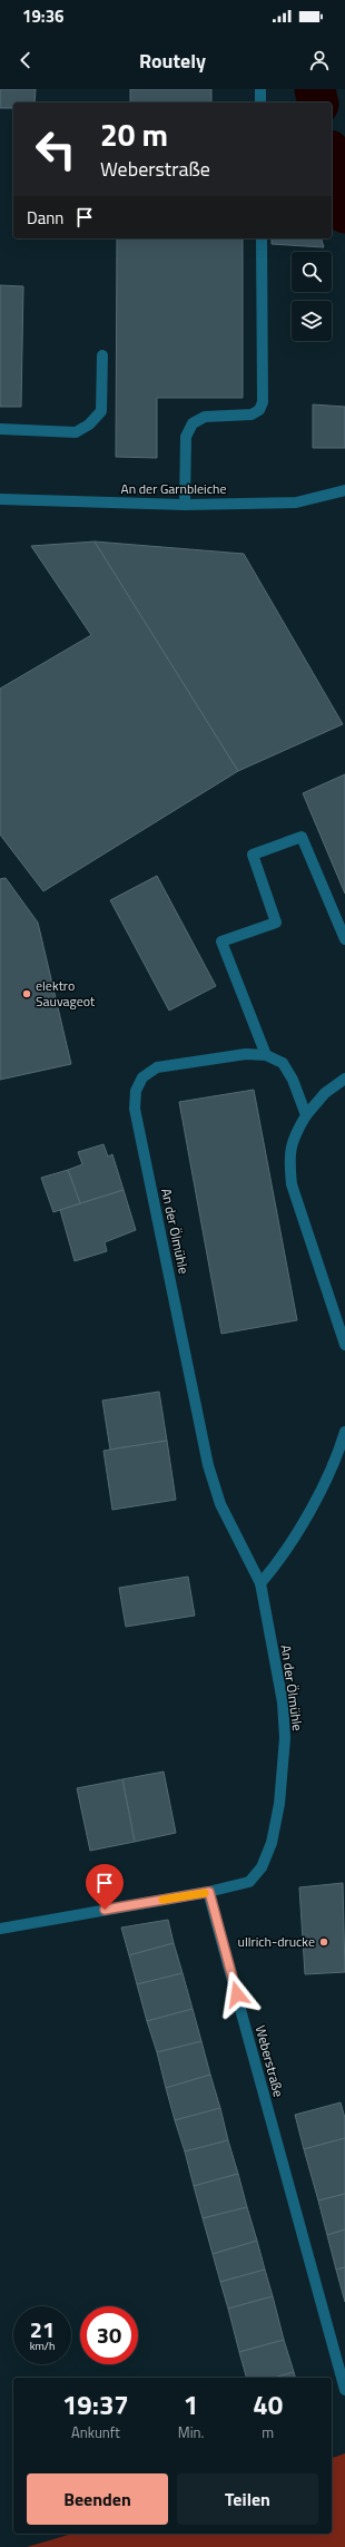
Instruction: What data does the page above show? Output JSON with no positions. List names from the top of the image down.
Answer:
{
  "streets": {
    "street": ["An der Garnbleiche", "An der Ölmühle", "Weberstraße"]
  },
  "crossings": [
    ["An der Ölmühle", "Weberstraße"]
  ],
  "places": ["elektro Sauvageot", "ullrich-drucke"],
  "page": {
    "status": "19:36",
    "header": "Routely",
    "turn": ["20 m", "Weberstraße"],
    "then": "Dann",
    "speed": "21 km/h",
    "limit": "30",
    "eta": [
      "19:37",
      "Ankunft",
      "1",
      "Min.",
      "40",
      "m"
    ],
    "buttons": ["Beenden", "Teilen"]
  }
}
